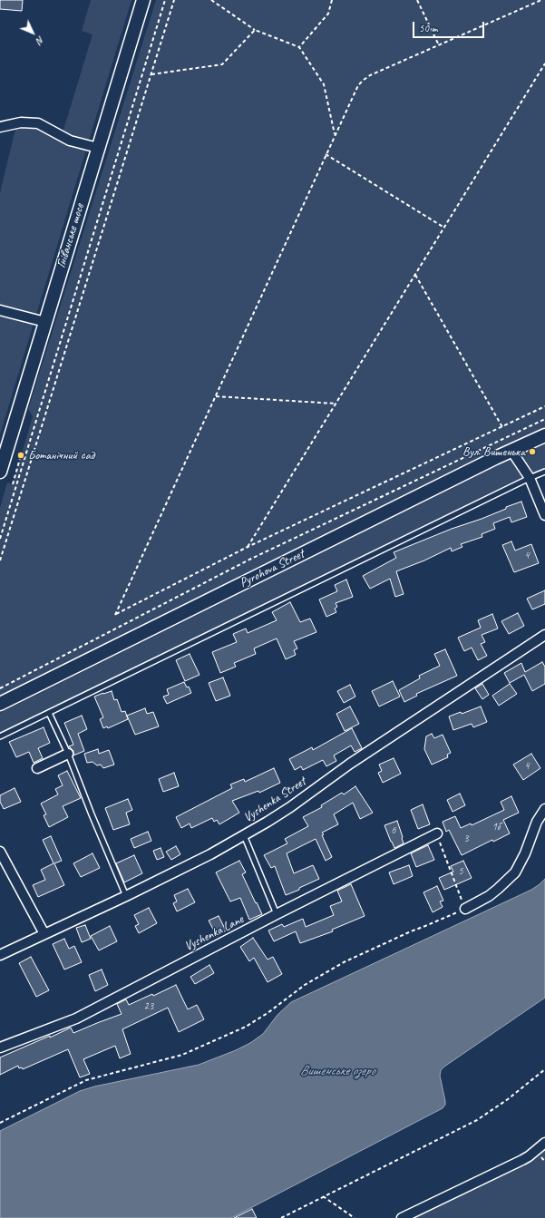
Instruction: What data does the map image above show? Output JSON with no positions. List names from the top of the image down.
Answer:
{
  "streets": {
    "main road": ["Гніванське шосе", "Pyrohova Street"],
    "street": ["Vyshenka Street", "Vyshenka Lane"]
  },
  "water": ["Вишенське озеро"],
  "places": ["Вул. Вишенька", "Ботанічний сад"],
  "house_numbers": [
    "4",
    "4",
    "1б",
    "6",
    "3",
    "5",
    "23"
  ],
  "scale_bar": "50 m",
  "north": "bottom right"
}
